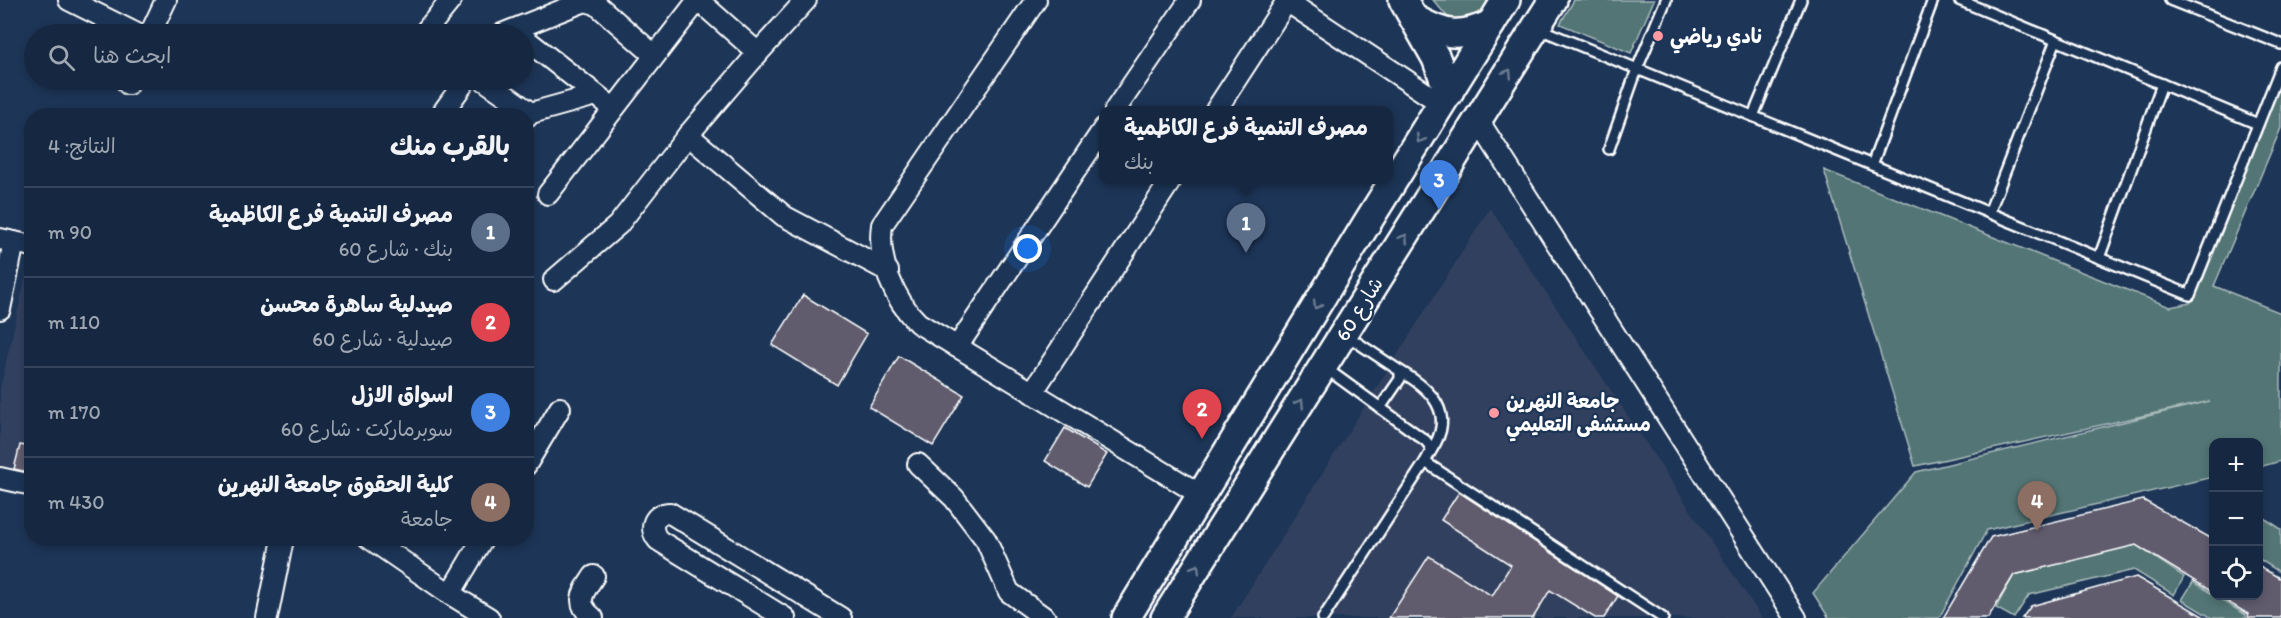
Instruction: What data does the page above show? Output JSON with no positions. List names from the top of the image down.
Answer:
{
  "streets": {
    "street": ["شارع 60"]
  },
  "places": ["نادي رياضي", "جامعة النهرين مستشفى التعليمي"],
  "page": {
    "search": "ابحث هنا",
    "popup": ["مصرف التنمية فرع الكاظمية", "بنك"],
    "heading": ["بالقرب منك", "النتائج: 4"],
    "pins": [
      "3",
      "1",
      "2",
      "4"
    ],
    "list": [
      {
        "mark": "1",
        "name": "مصرف التنمية فرع الكاظمية",
        "note": "بنك · شارع 60",
        "value": "90 m"
      },
      {
        "mark": "2",
        "name": "صيدلية ساهرة محسن",
        "note": "صيدلية · شارع 60",
        "value": "110 m"
      },
      {
        "mark": "3",
        "name": "اسواق الازل",
        "note": "سوبرماركت · شارع 60",
        "value": "170 m"
      },
      {
        "mark": "4",
        "name": "كلية الحقوق جامعة النهرين",
        "note": "جامعة",
        "value": "430 m"
      }
    ],
    "map_buttons": ["+", "−"]
  }
}
